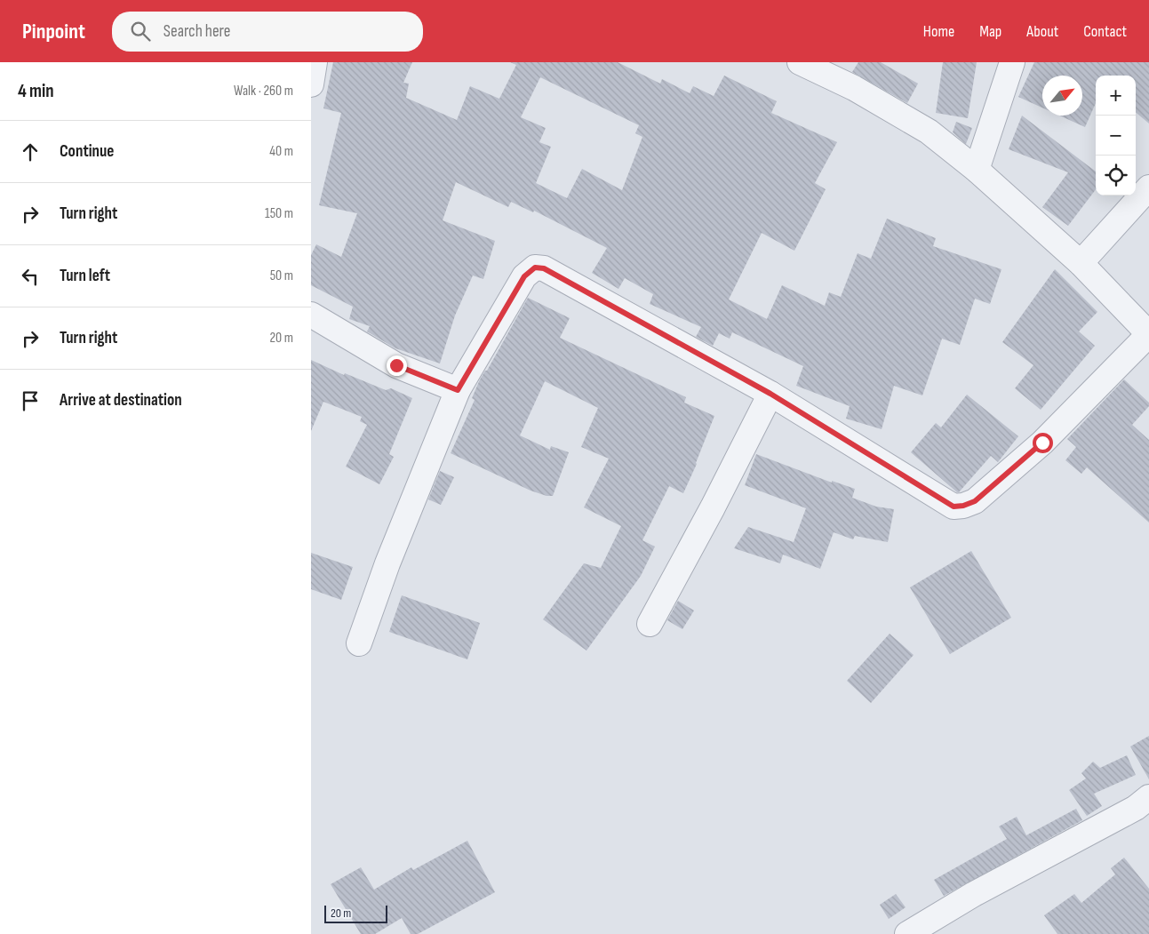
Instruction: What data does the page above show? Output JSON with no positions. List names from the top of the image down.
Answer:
{
  "scale_bar": "20 m",
  "north": "top right",
  "page": {
    "header": "Pinpoint",
    "search": "Search here",
    "nav": [
      "Home",
      "Map",
      "About",
      "Contact"
    ],
    "heading": ["4 min", "Walk · 260 m"],
    "map_buttons": ["+", "−"],
    "list": [
      ["Continue", "40 m"],
      ["Turn right", "150 m"],
      ["Turn left", "50 m"],
      ["Turn right", "20 m"],
      "Arrive at destination"
    ],
    "scale": "20 m"
  }
}
